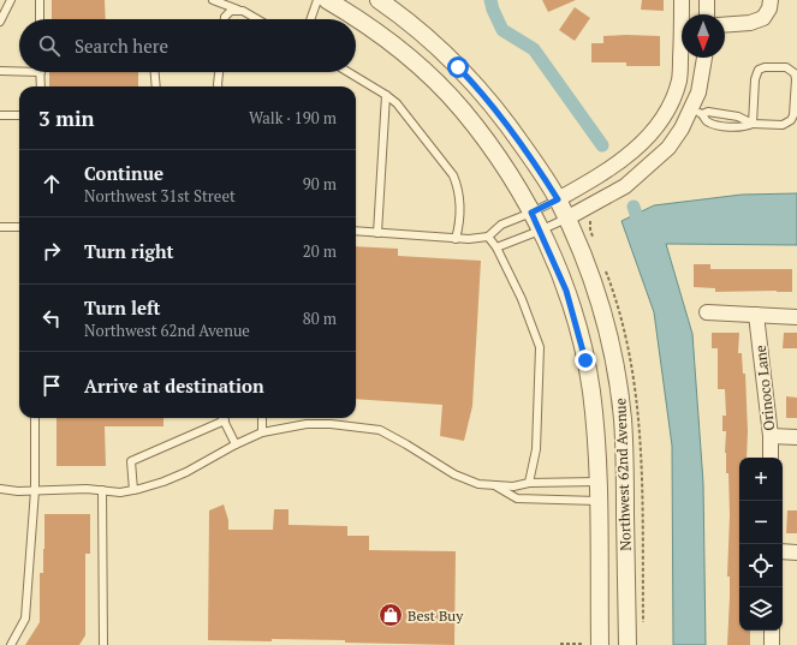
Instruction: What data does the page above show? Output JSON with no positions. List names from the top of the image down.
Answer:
{
  "streets": {
    "street": ["Orinoco Lane", "Northwest 62nd Avenue"]
  },
  "places": {
    "shop": ["Best Buy"]
  },
  "north": "bottom",
  "page": {
    "search": "Search here",
    "heading": ["3 min", "Walk · 190 m"],
    "list": [
      ["Continue", "Northwest 31st Street", "90 m"],
      ["Turn right", "20 m"],
      ["Turn left", "Northwest 62nd Avenue", "80 m"],
      "Arrive at destination"
    ],
    "map_buttons": ["+", "−"]
  }
}
